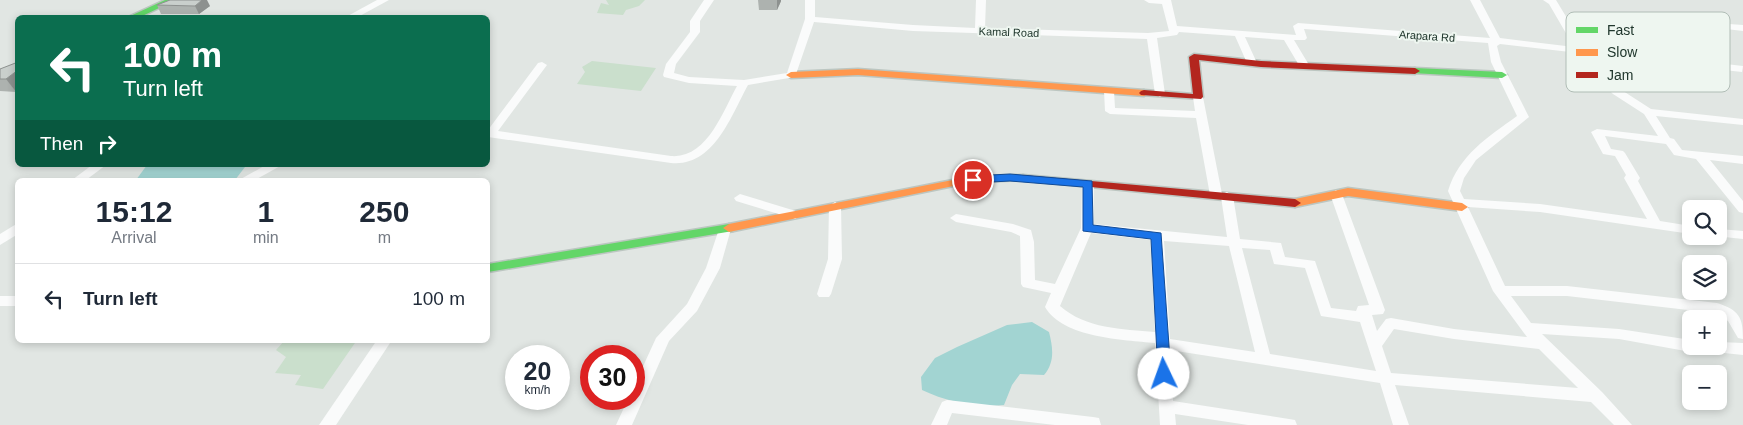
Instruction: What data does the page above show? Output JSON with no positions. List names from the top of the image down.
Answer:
{
  "streets": {
    "street": ["Kamal Road", "Arapara Rd"]
  },
  "crossings": [
    ["Kamal Road", "Arapara Rd"]
  ],
  "legend": ["Fast", "Slow", "Jam"],
  "page": {
    "turn": ["100 m", "Turn left"],
    "then": "Then",
    "eta": [
      "15:12",
      "Arrival",
      "1",
      "min",
      "250",
      "m"
    ],
    "map_buttons": ["+", "−"],
    "list": [
      {
        "name": "Turn left",
        "value": "100 m"
      }
    ],
    "speed": "20 km/h",
    "limit": "30"
  }
}
